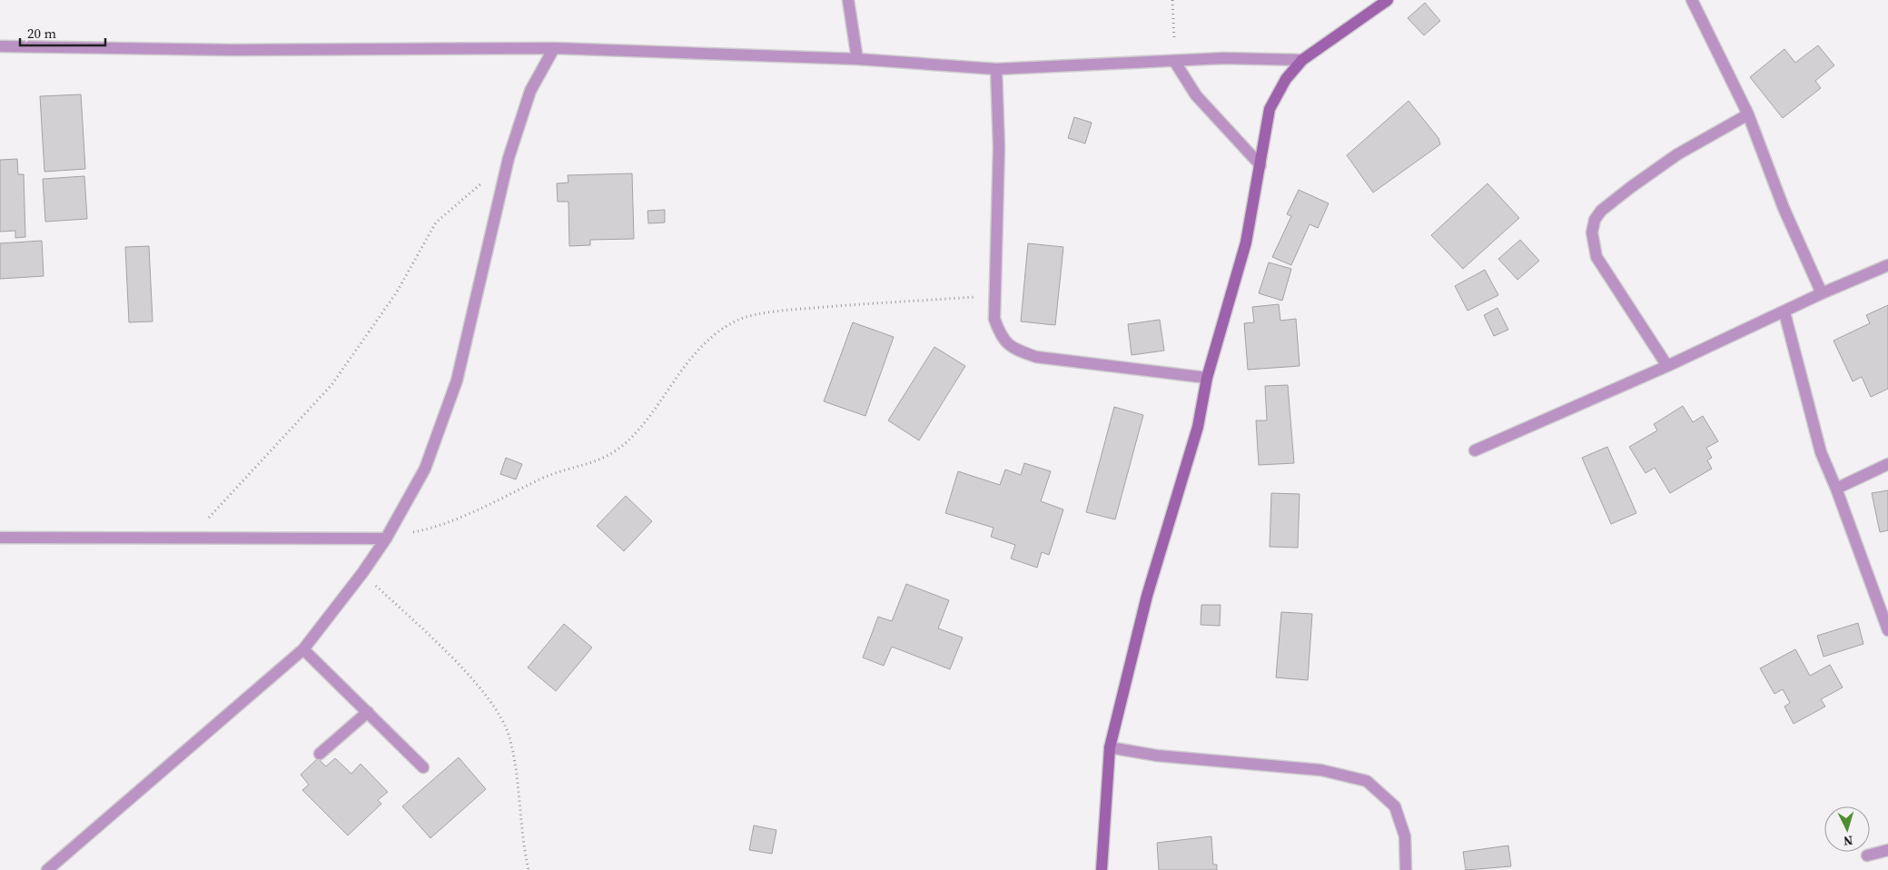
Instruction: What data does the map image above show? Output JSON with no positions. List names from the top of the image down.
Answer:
{
  "scale_bar": "20 m",
  "north": "bottom"
}
